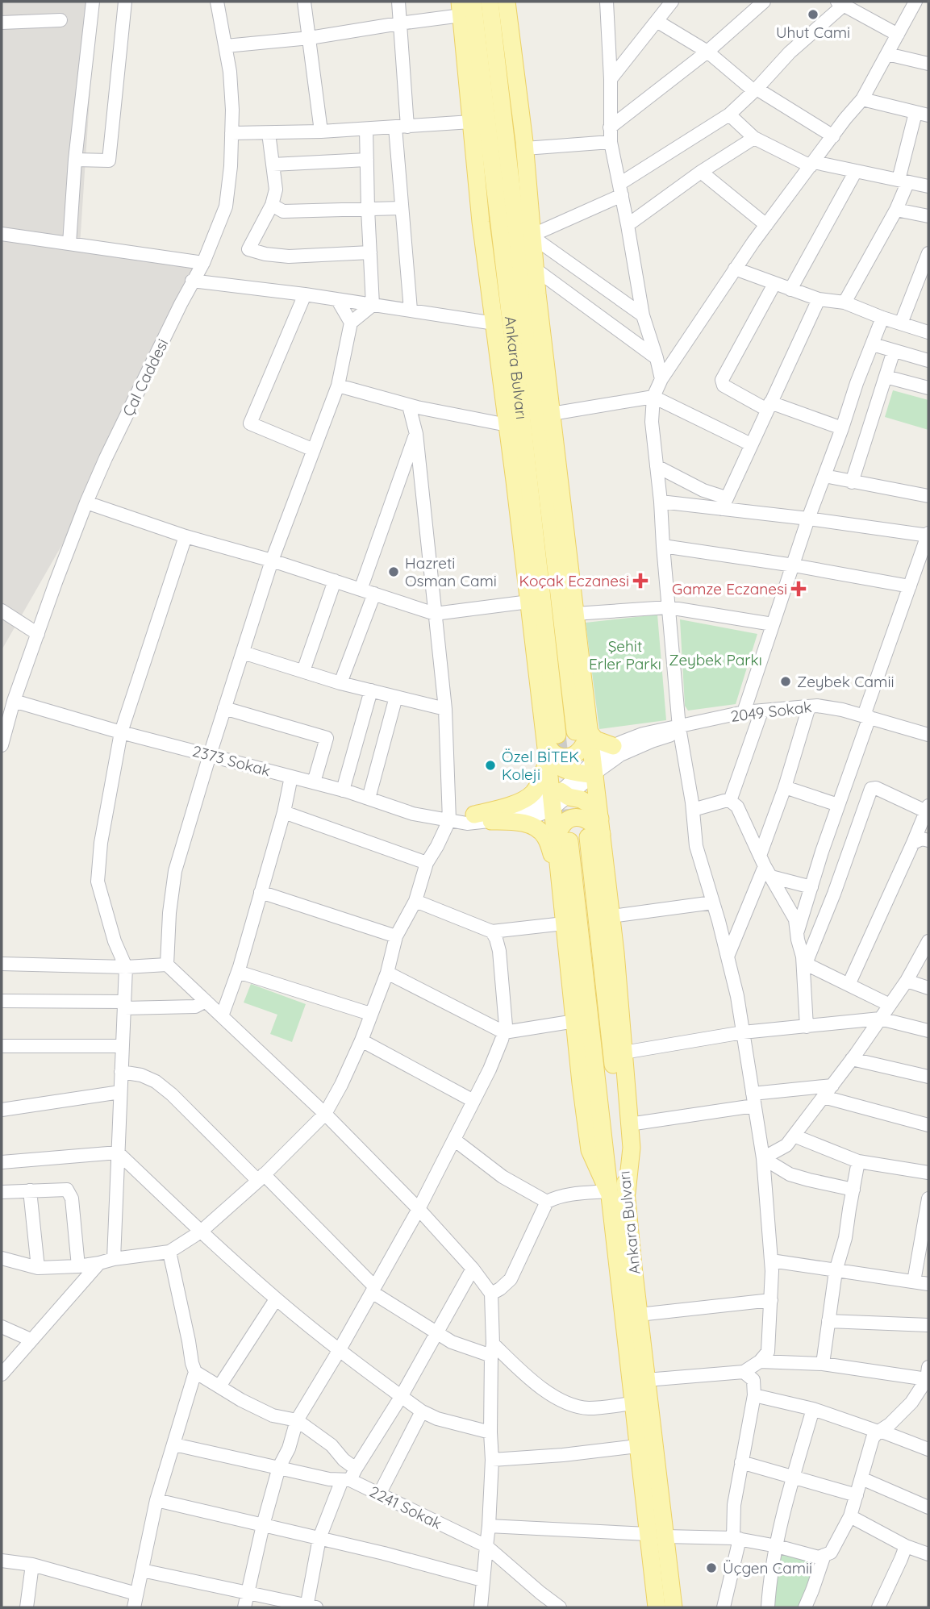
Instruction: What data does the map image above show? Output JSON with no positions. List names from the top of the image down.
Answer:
{
  "streets": {
    "main road": ["Ankara Bulvarı"],
    "street": [
      "Çal Caddesi",
      "2049 Sokak",
      "2373 Sokak",
      "2241 Sokak"
    ]
  },
  "crossings": [
    ["Çal Caddesi", "2373 Sokak"]
  ],
  "parks": ["Şehit Erler Parkı", "Zeybek Parkı"],
  "places": {
    "other": [
      "Uhut Cami",
      "Hazreti Osman Cami",
      "Zeybek Camii",
      "Özel BİTEK Koleji",
      "Üçgen Camii"
    ],
    "health": ["Koçak Eczanesi", "Gamze Eczanesi"]
  }
}
